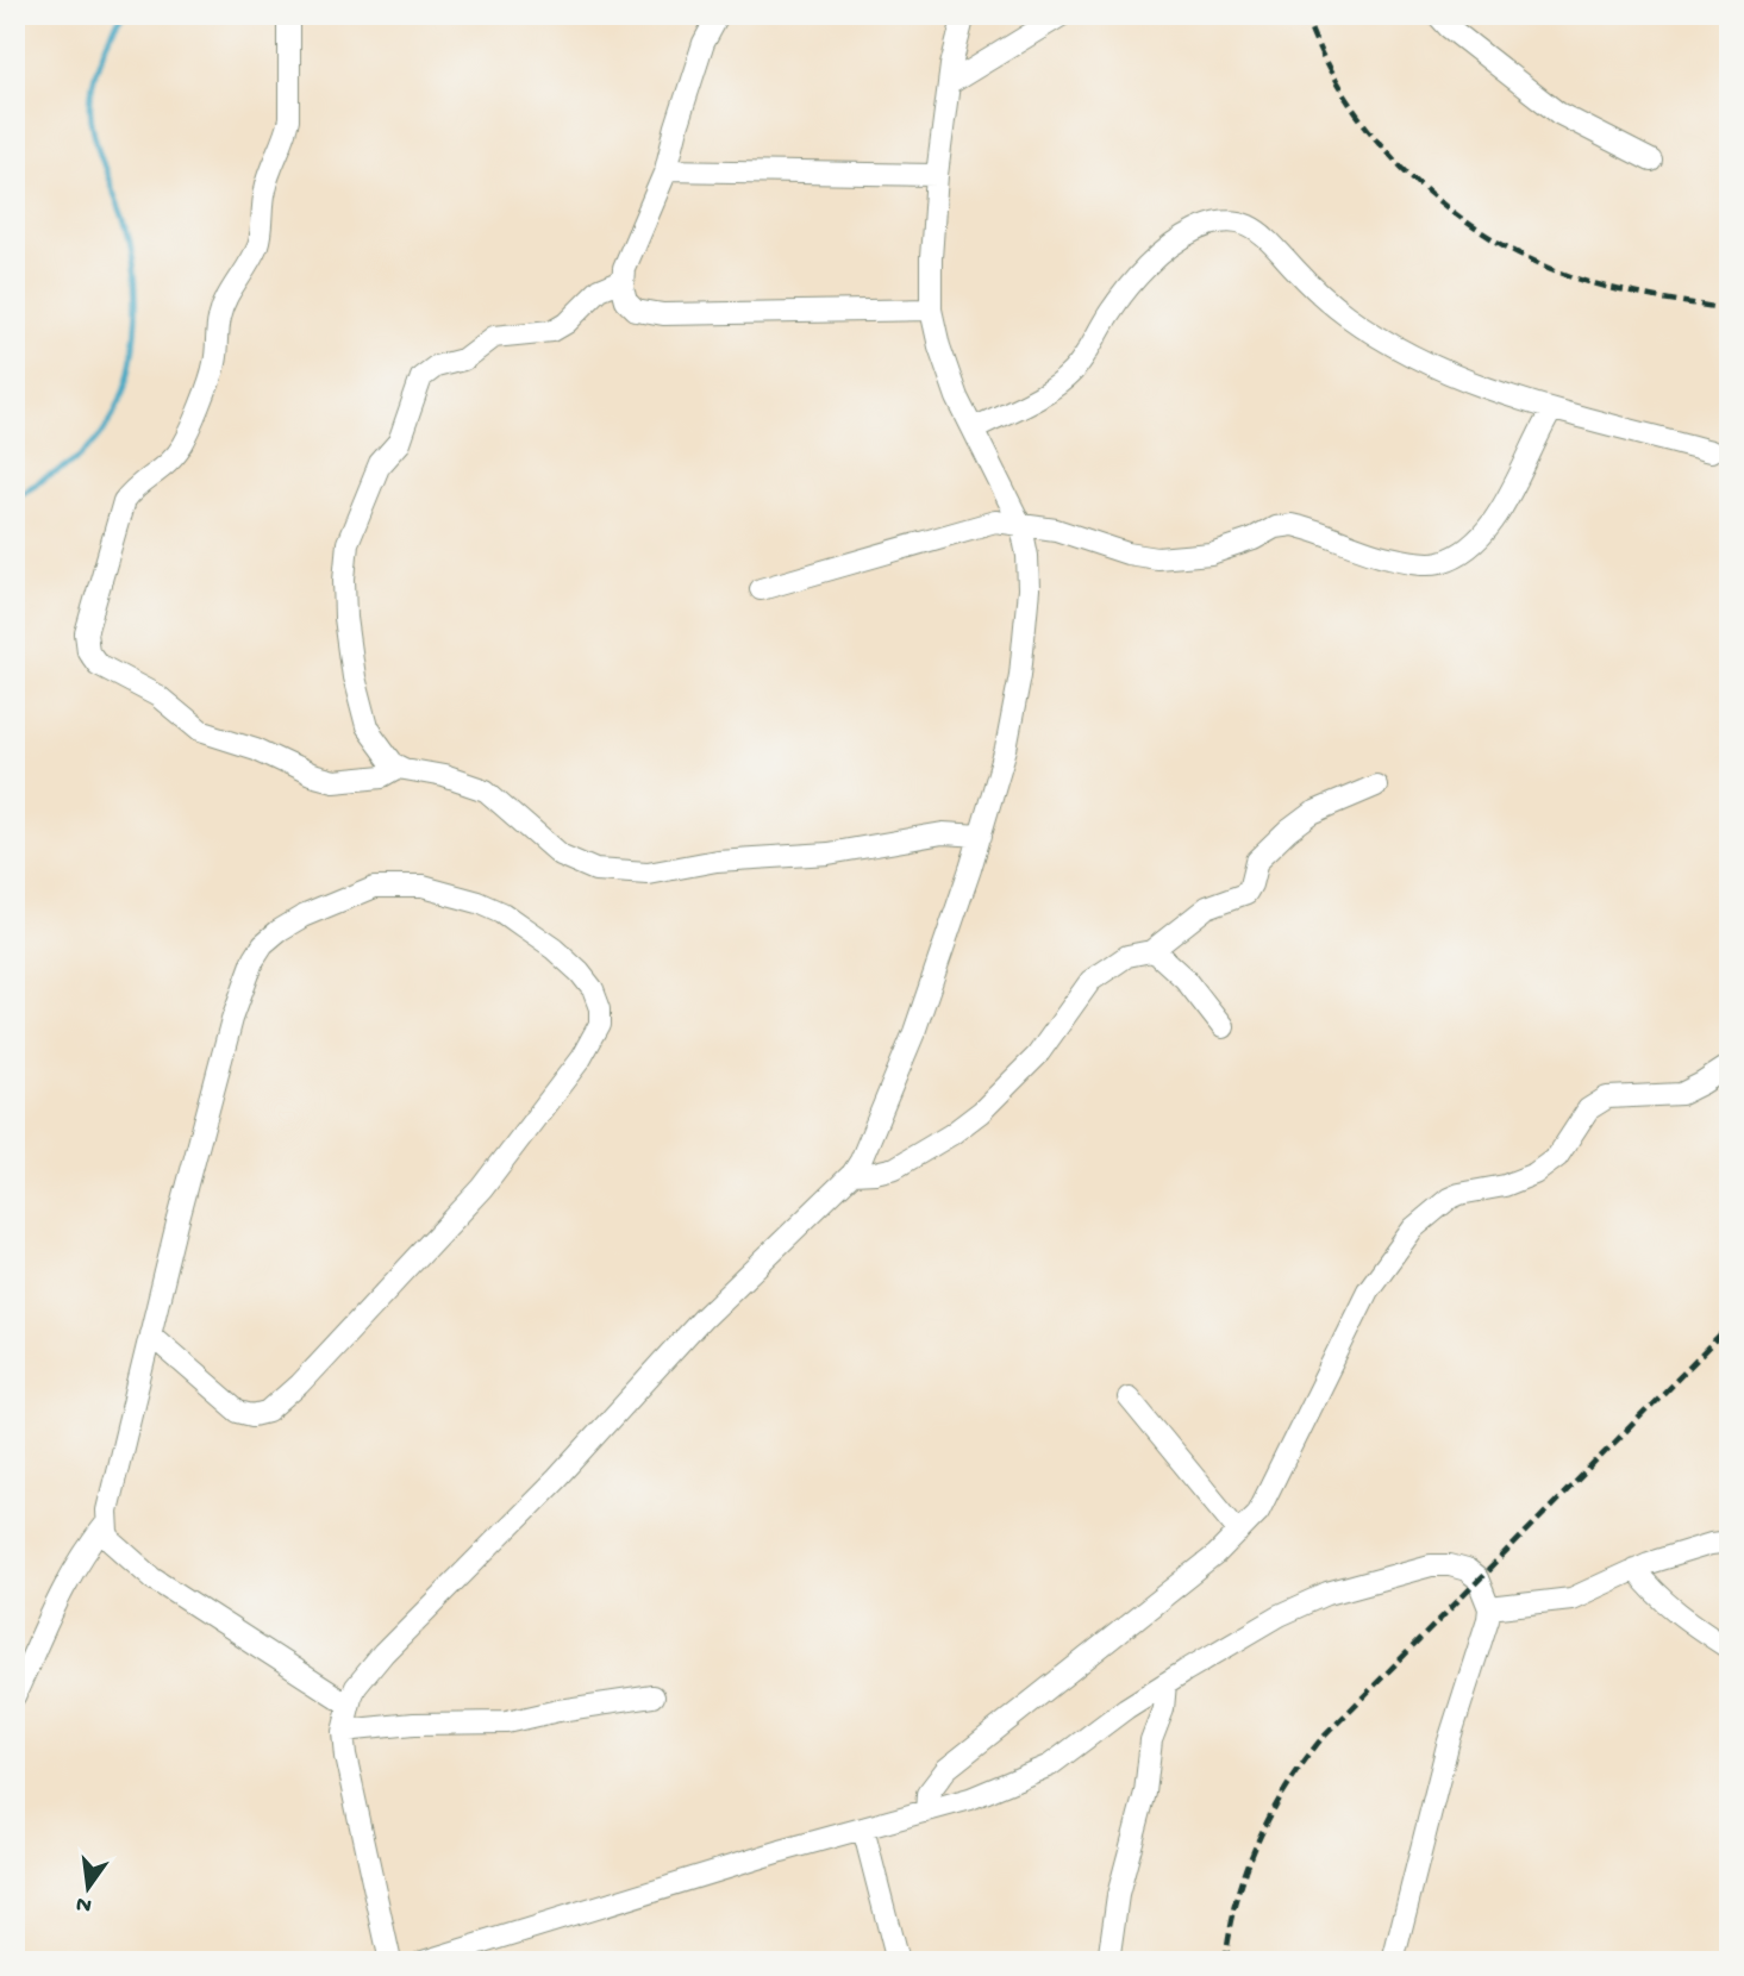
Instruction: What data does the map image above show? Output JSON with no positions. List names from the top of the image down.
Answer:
{
  "north": "bottom"
}
